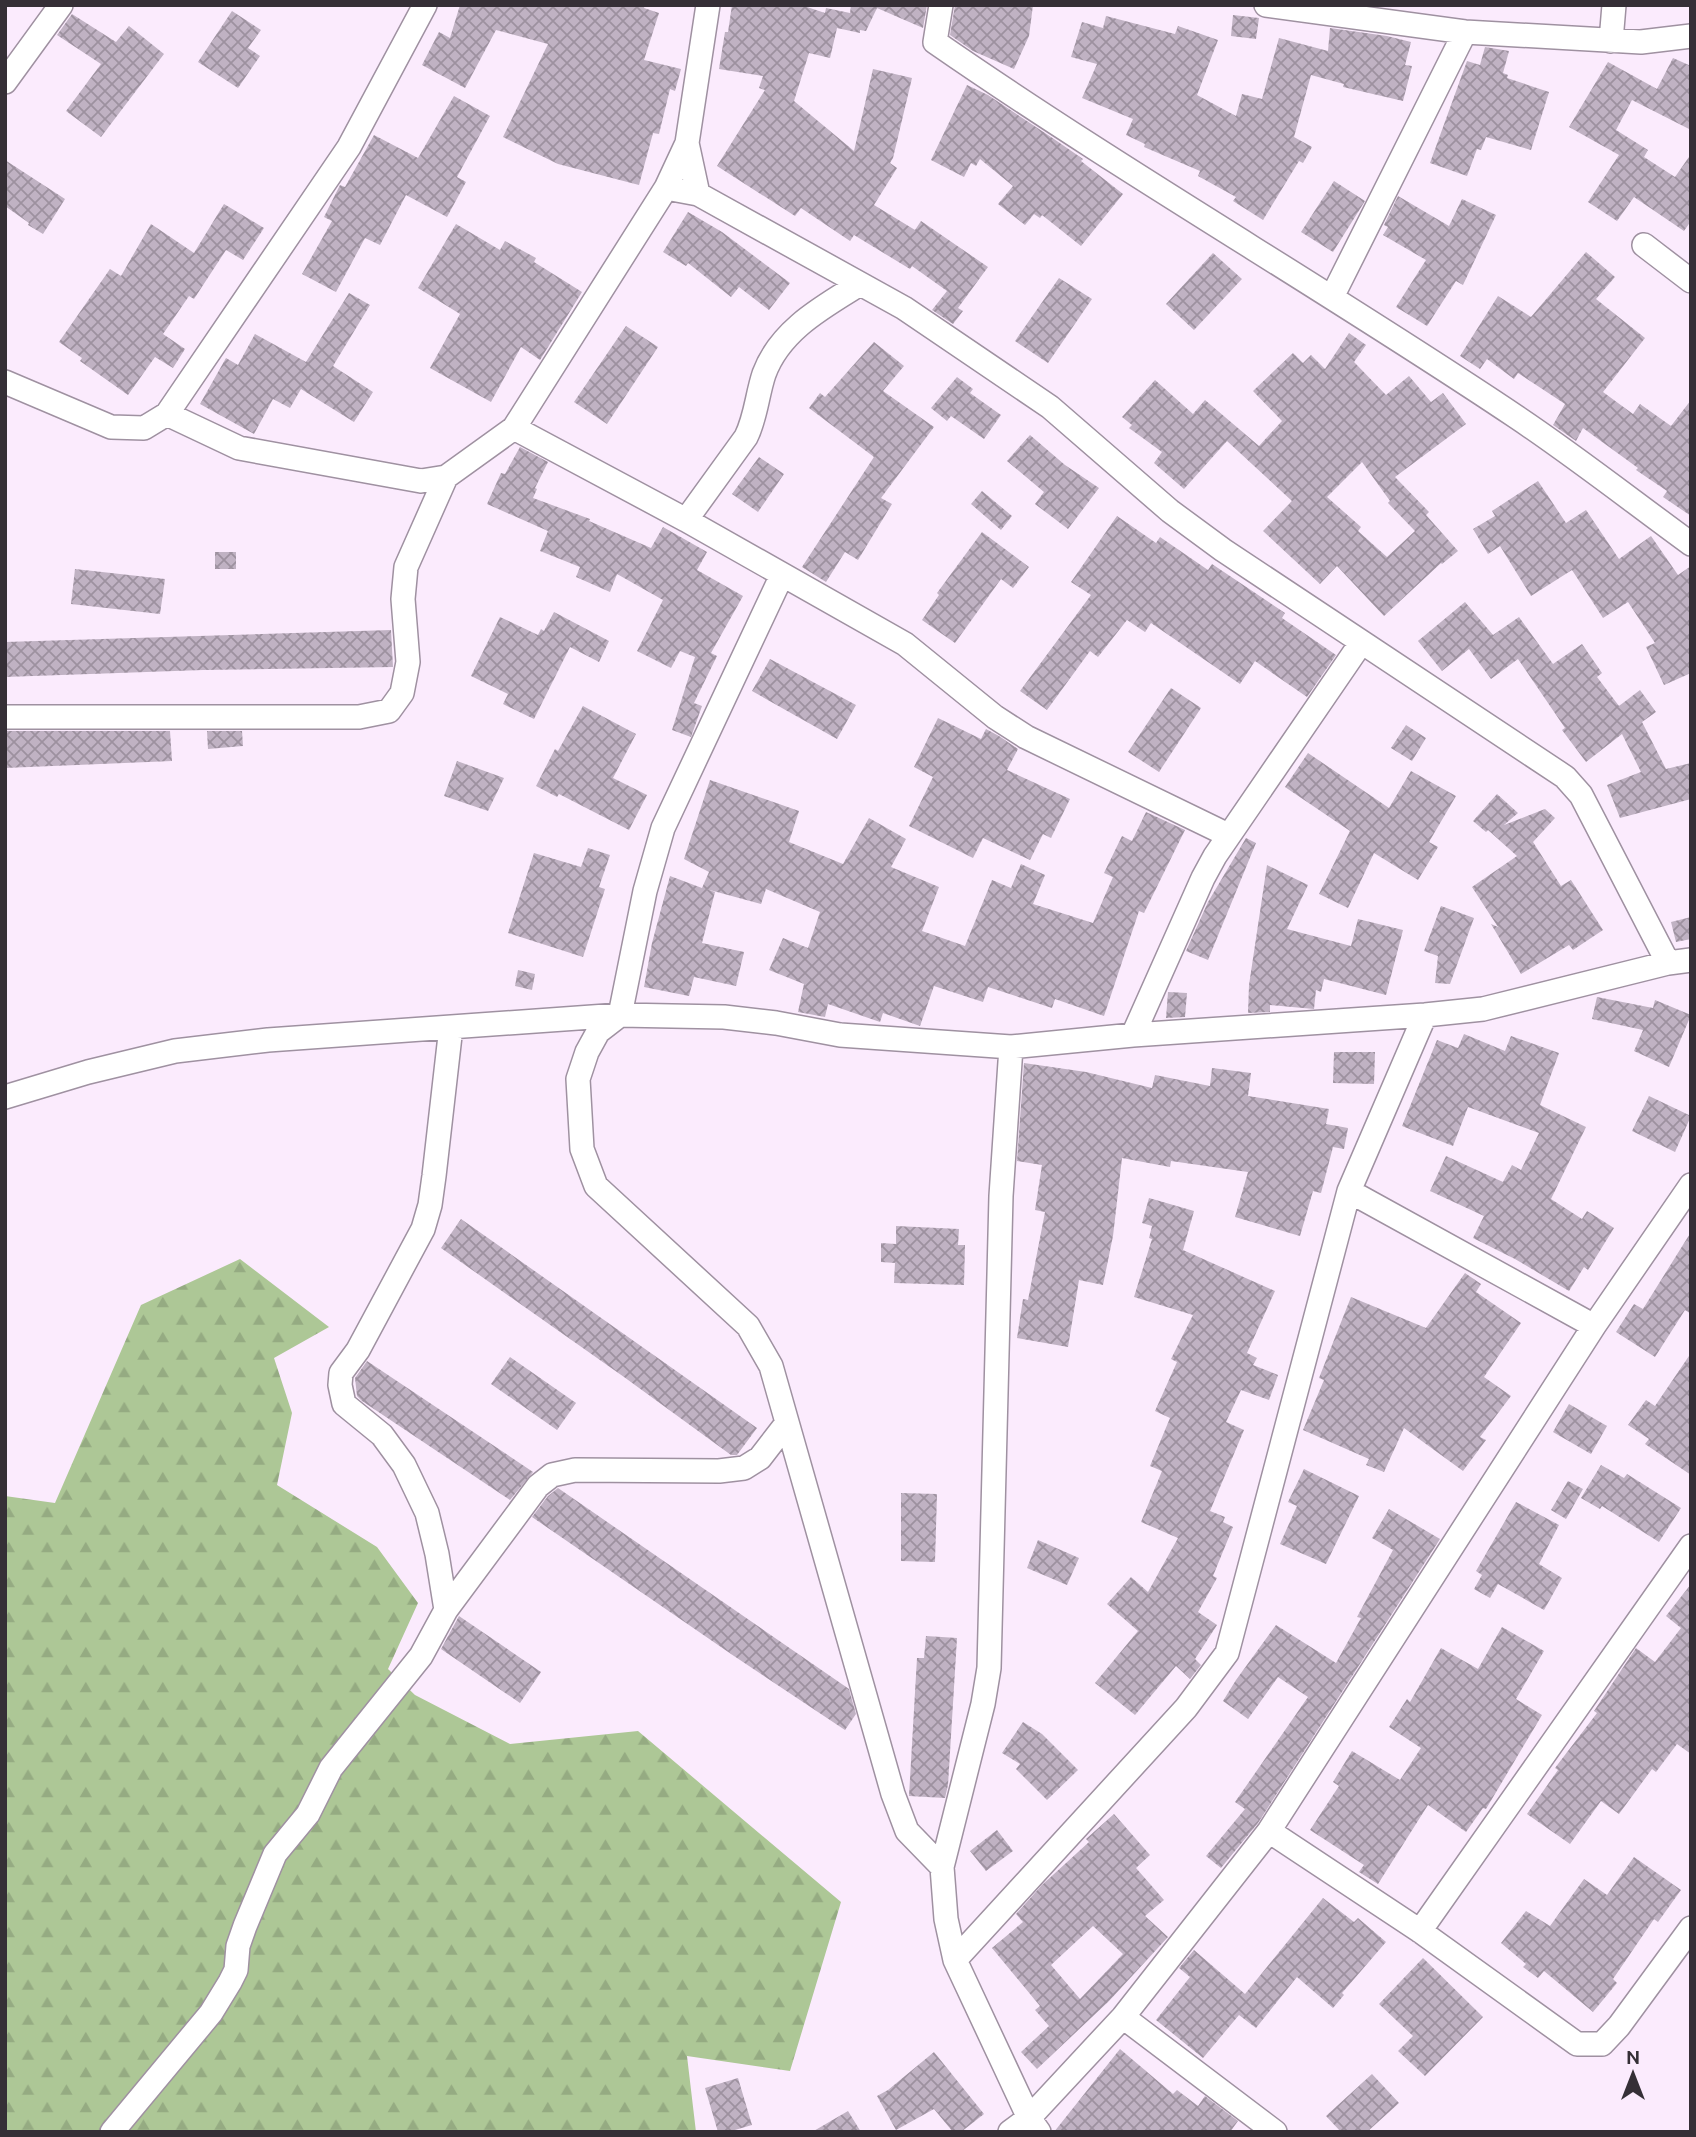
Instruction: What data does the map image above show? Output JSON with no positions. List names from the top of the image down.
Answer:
{
  "north": "top"
}
